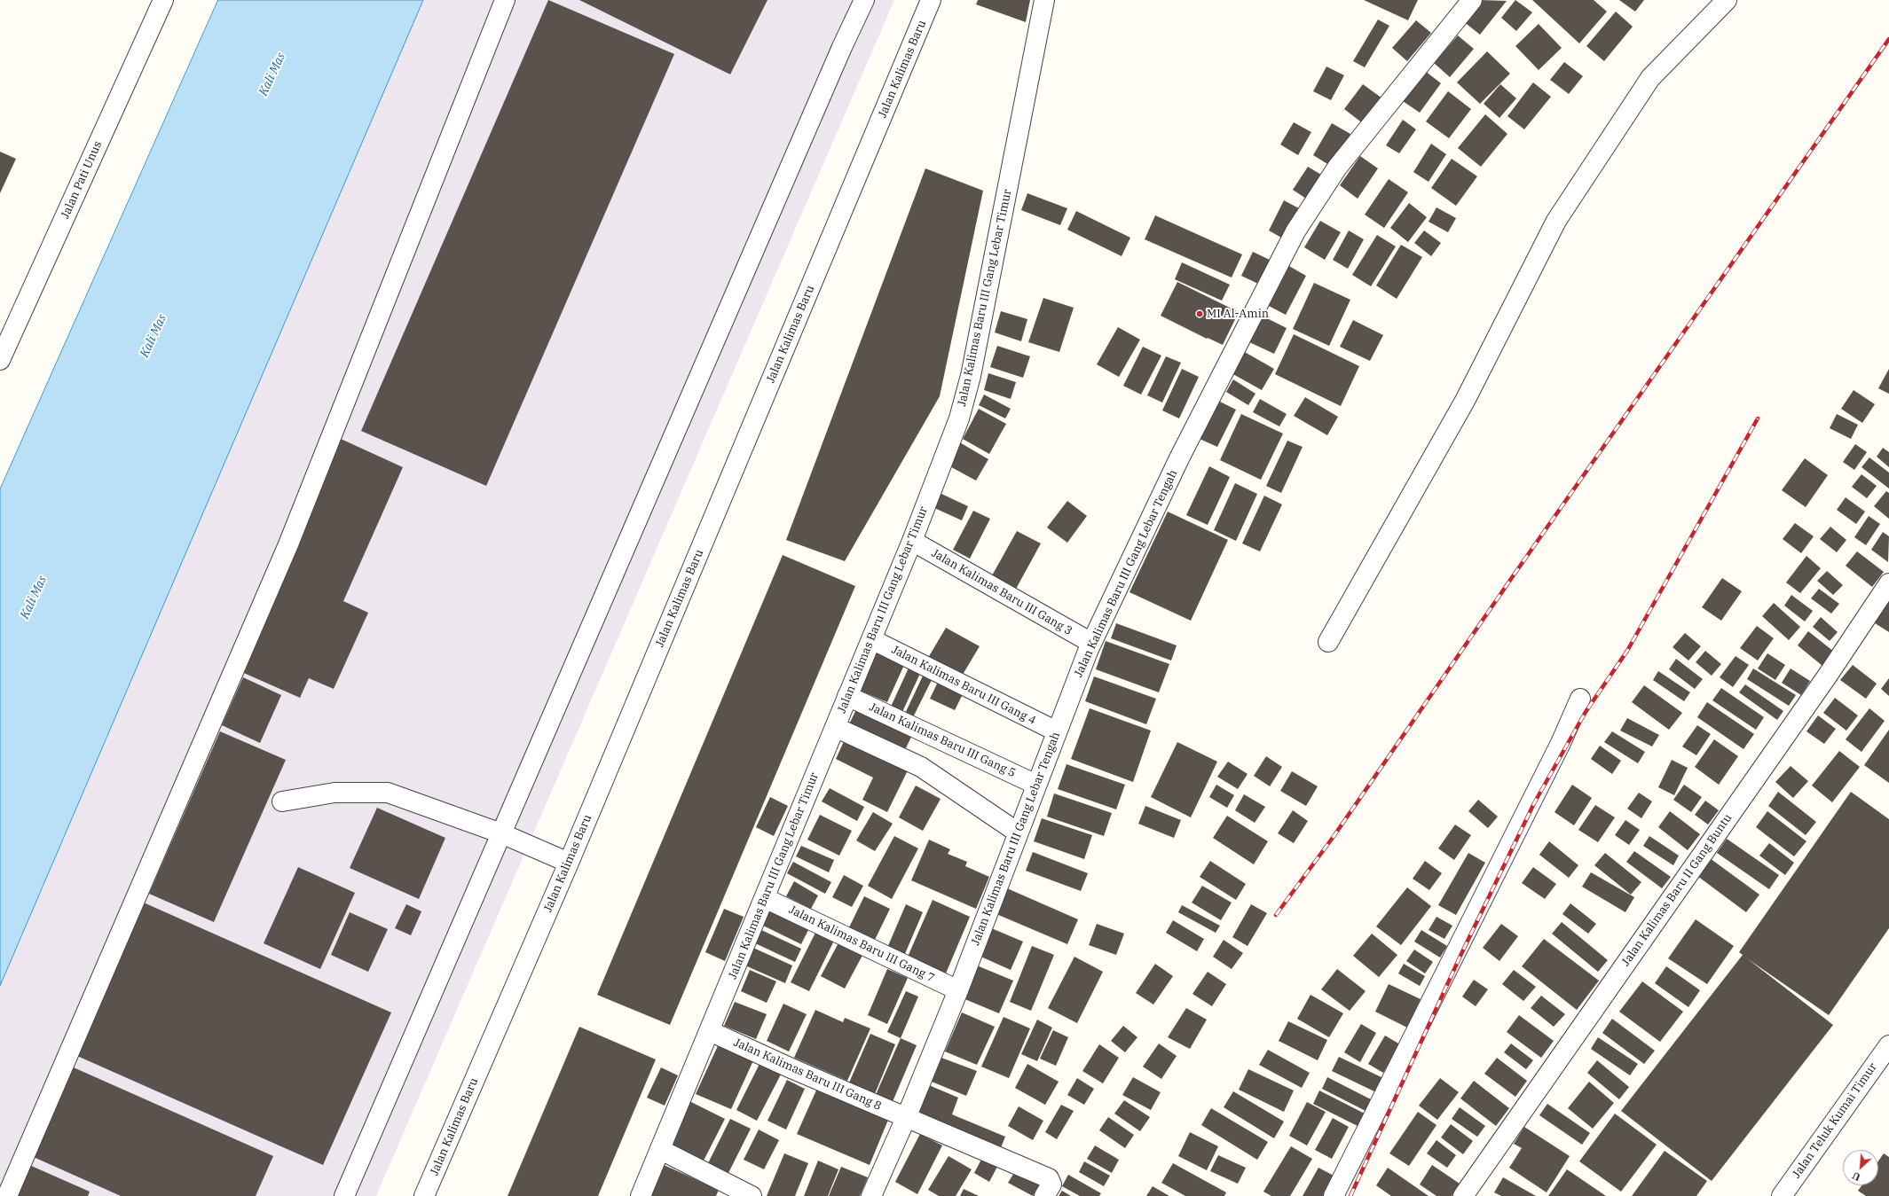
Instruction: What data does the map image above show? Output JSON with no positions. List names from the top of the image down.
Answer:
{
  "streets": {
    "street": [
      "Jalan Kalimas Baru",
      "Jalan Pati Unus",
      "Jalan Kalimas Baru III Gang Lebar Timur",
      "Jalan Kalimas Baru III Gang Lebar Tengah",
      "Jalan Kalimas Baru III Gang 3",
      "Jalan Kalimas Baru III Gang 4",
      "Jalan Kalimas Baru III Gang 5",
      "Jalan Kalimas Baru II Gang Buntu",
      "Jalan Kalimas Baru III Gang 7",
      "Jalan Kalimas Baru III Gang 8",
      "Jalan Teluk Kumai Timur"
    ]
  },
  "crossings": [
    ["Jalan Kalimas Baru III Gang Lebar Timur", "Jalan Kalimas Baru III Gang 3"],
    ["Jalan Kalimas Baru III Gang Lebar Timur", "Jalan Kalimas Baru III Gang 4"],
    ["Jalan Kalimas Baru III Gang Lebar Timur", "Jalan Kalimas Baru III Gang 5"],
    ["Jalan Kalimas Baru III Gang Lebar Timur", "Jalan Kalimas Baru III Gang 7"],
    ["Jalan Kalimas Baru III Gang Lebar Timur", "Jalan Kalimas Baru III Gang 8"],
    ["Jalan Kalimas Baru III Gang Lebar Tengah", "Jalan Kalimas Baru III Gang 3"],
    ["Jalan Kalimas Baru III Gang Lebar Tengah", "Jalan Kalimas Baru III Gang 4"],
    ["Jalan Kalimas Baru III Gang Lebar Tengah", "Jalan Kalimas Baru III Gang 5"],
    ["Jalan Kalimas Baru III Gang Lebar Tengah", "Jalan Kalimas Baru III Gang 7"],
    ["Jalan Kalimas Baru III Gang Lebar Tengah", "Jalan Kalimas Baru III Gang 8"]
  ],
  "water": ["Kali Mas"],
  "places": ["MI Al-Amin"],
  "north": "bottom left"
}
